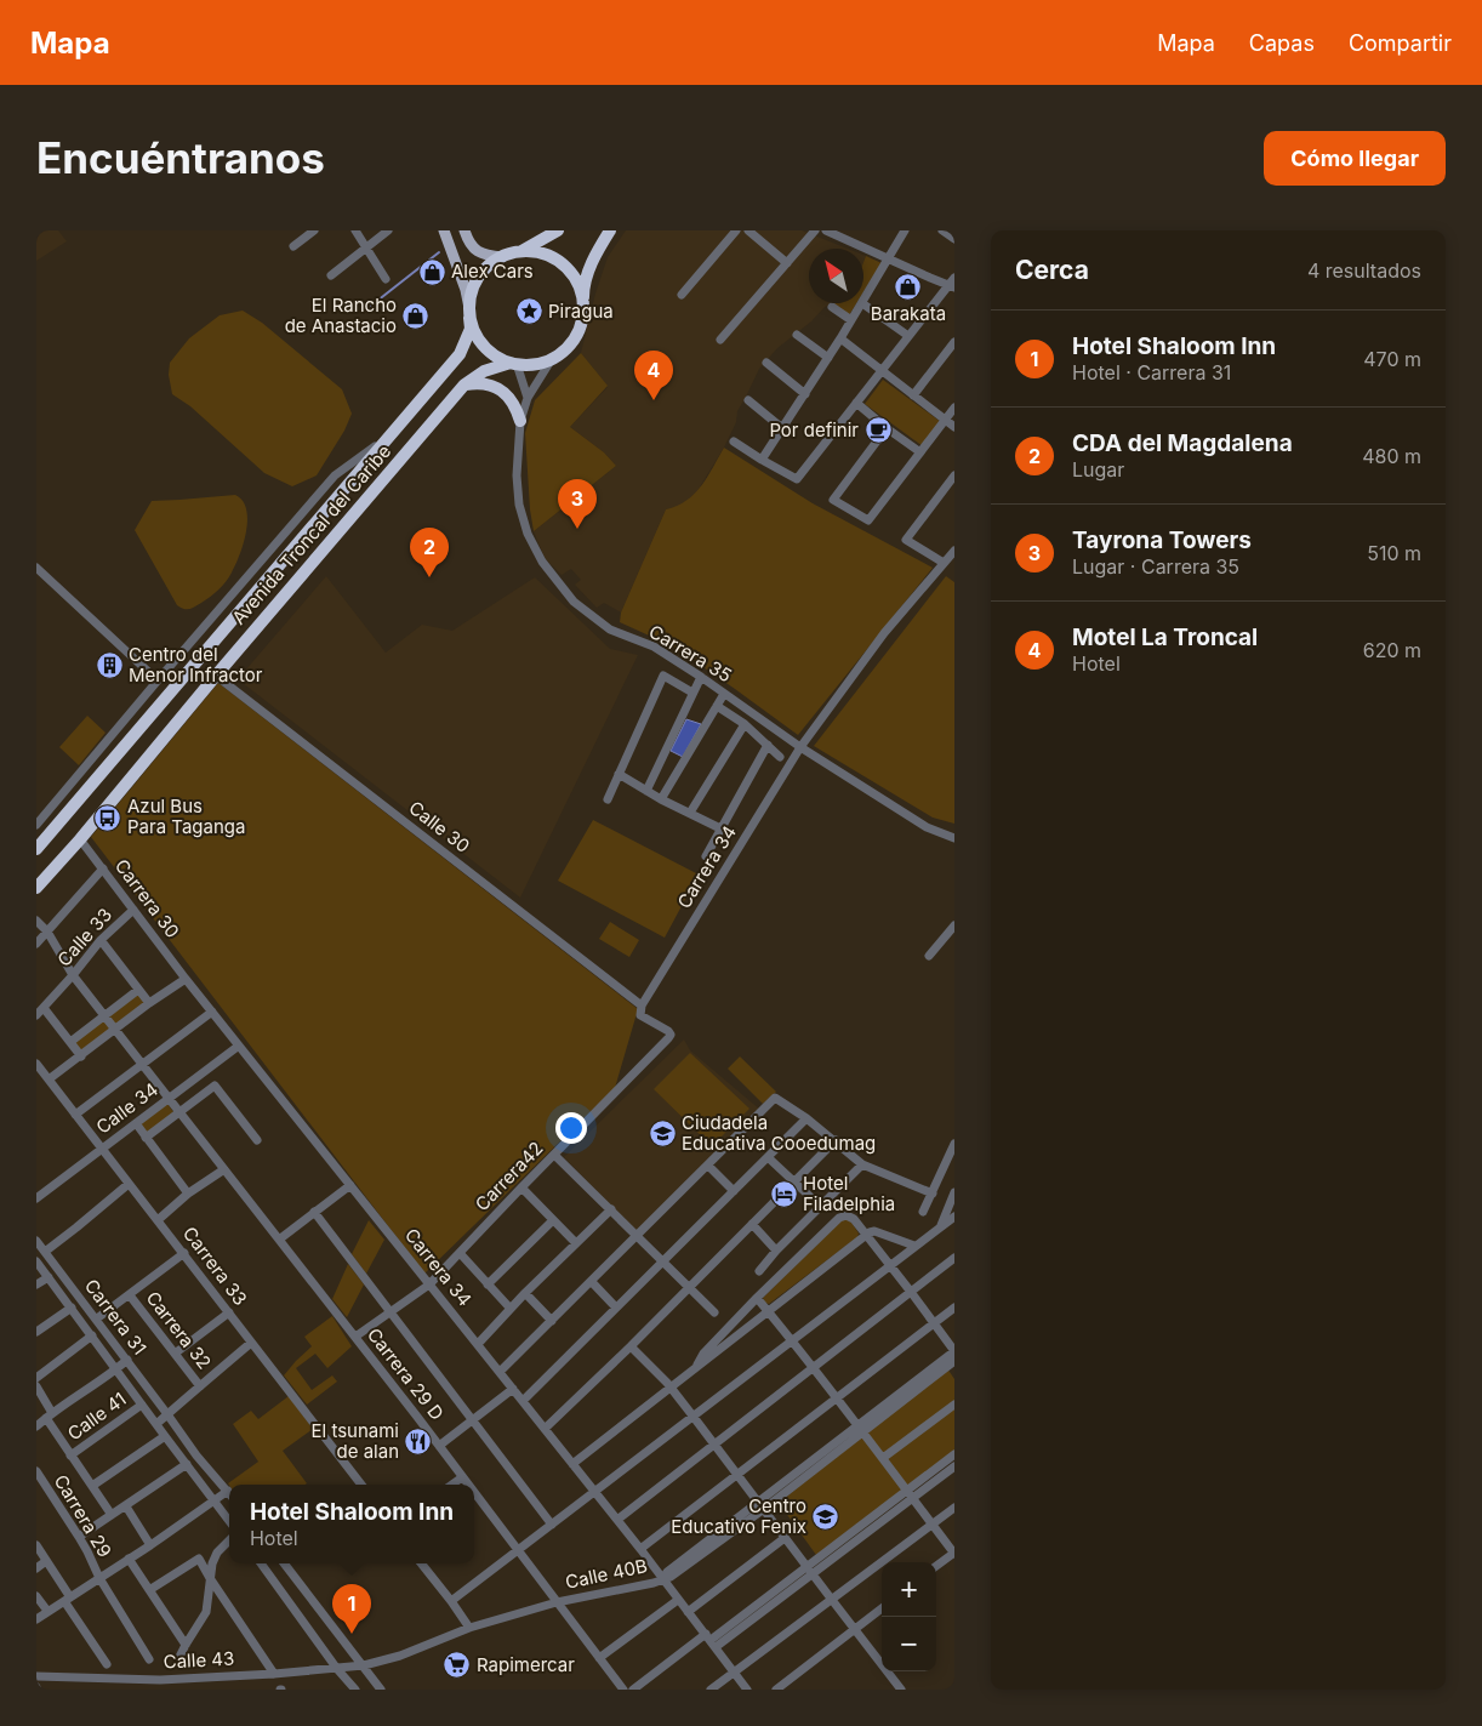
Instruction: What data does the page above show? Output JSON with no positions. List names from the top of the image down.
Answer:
{
  "streets": {
    "highway": ["Avenida Troncal del Caribe"],
    "street": [
      "Carrera 35",
      "Calle 30",
      "Carrera 34",
      "Carrera 30",
      "Calle 33",
      "Calle 34",
      "Carrera42",
      "Carrera 33",
      "Carrera 31",
      "Carrera 32",
      "Carrera 29 D",
      "Calle 41",
      "Carrera 29",
      "Calle 40B",
      "Calle 43"
    ]
  },
  "crossings": [
    ["Avenida Troncal del Caribe", "Carrera 35"],
    ["Avenida Troncal del Caribe", "Calle 30"],
    ["Avenida Troncal del Caribe", "Carrera 30"],
    ["Carrera 35", "Carrera 34"],
    ["Calle 30", "Carrera 34"],
    ["Calle 30", "Carrera42"],
    ["Carrera 34", "Carrera 30"],
    ["Carrera 34", "Calle 34"],
    ["Carrera 34", "Carrera42"],
    ["Carrera 34", "Calle 40B"],
    ["Carrera 30", "Calle 33"],
    ["Calle 33", "Carrera 29 D"],
    ["Calle 34", "Carrera 33"],
    ["Calle 34", "Carrera 29 D"],
    ["Carrera42", "Carrera 29 D"],
    ["Carrera 33", "Carrera 31"],
    ["Carrera 31", "Carrera 32"],
    ["Carrera 31", "Calle 41"],
    ["Carrera 29 D", "Calle 40B"],
    ["Calle 40B", "Calle 43"]
  ],
  "places": {
    "shop": ["Alex Cars", "Barakata", "El Rancho de Anastacio"],
    "place": ["Piragua"],
    "cafe": ["Por definir"],
    "building": ["Centro del Menor Infractor"],
    "bus stop": ["Azul Bus Para Taganga"],
    "school or university": ["Ciudadela Educativa Cooedumag", "Centro Educativo Fenix"],
    "hotel": ["Hotel Filadelphia"],
    "restaurant": ["El tsunami de alan"],
    "supermarket": ["Rapimercar"]
  },
  "north": "top left",
  "page": {
    "header": "Mapa",
    "nav": ["Mapa", "Capas", "Compartir"],
    "buttons": "Cómo llegar",
    "title": "Encuéntranos",
    "heading": ["Cerca", "4 resultados"],
    "list": [
      {
        "mark": "1",
        "name": "Hotel Shaloom Inn",
        "note": "Hotel · Carrera 31",
        "value": "470 m"
      },
      {
        "mark": "2",
        "name": "CDA del Magdalena",
        "note": "Lugar",
        "value": "480 m"
      },
      {
        "mark": "3",
        "name": "Tayrona Towers",
        "note": "Lugar · Carrera 35",
        "value": "510 m"
      },
      {
        "mark": "4",
        "name": "Motel La Troncal",
        "note": "Hotel",
        "value": "620 m"
      }
    ],
    "pins": [
      "4",
      "3",
      "2",
      "1"
    ],
    "popup": ["Hotel Shaloom Inn", "Hotel"],
    "map_buttons": ["+", "−"]
  }
}
